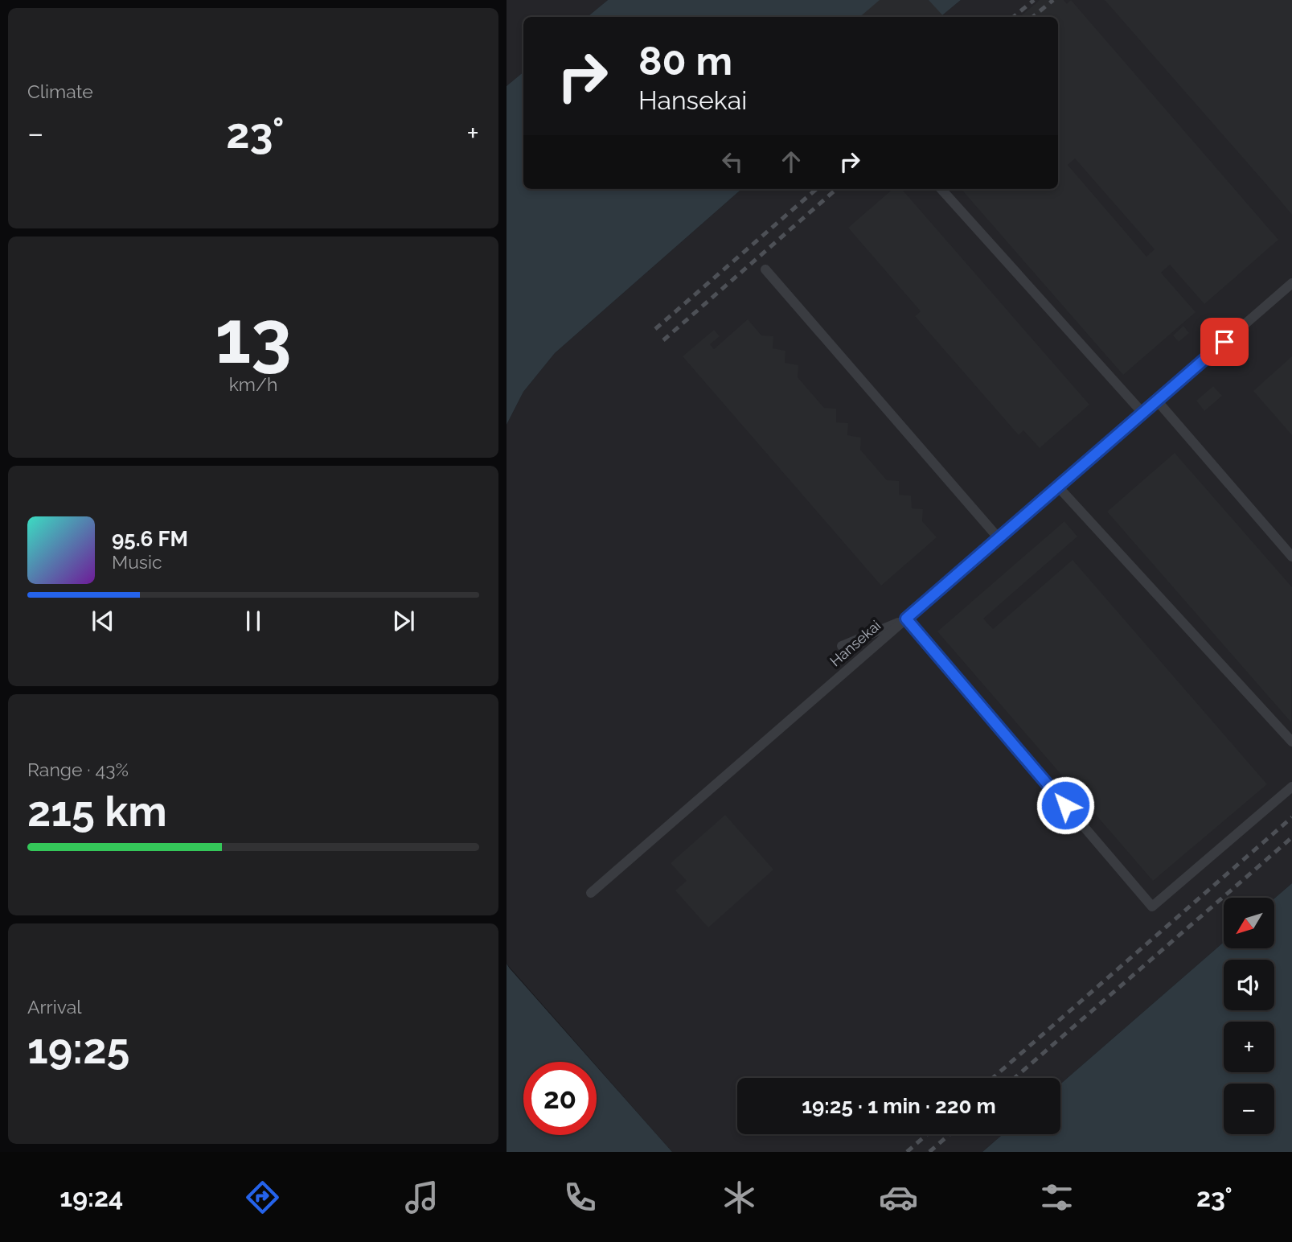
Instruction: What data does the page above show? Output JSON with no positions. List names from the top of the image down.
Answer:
{
  "streets": {
    "lane": ["Hansekai"]
  },
  "north": "bottom left",
  "page": {
    "tile": [
      "Climate",
      ["13", "km/h"],
      ["Range · 43%", "215 km"],
      ["Arrival", "19:25"]
    ],
    "turn": ["80 m", "Hansekai"],
    "heat": ["−", "23°", "+"],
    "song": ["95.6 FM", "Music"],
    "map_buttons": ["+", "−"],
    "limit": "20",
    "trip": "19:25 · 1 min · 220 m",
    "tabs": ["19:24", "23°"]
  }
}
